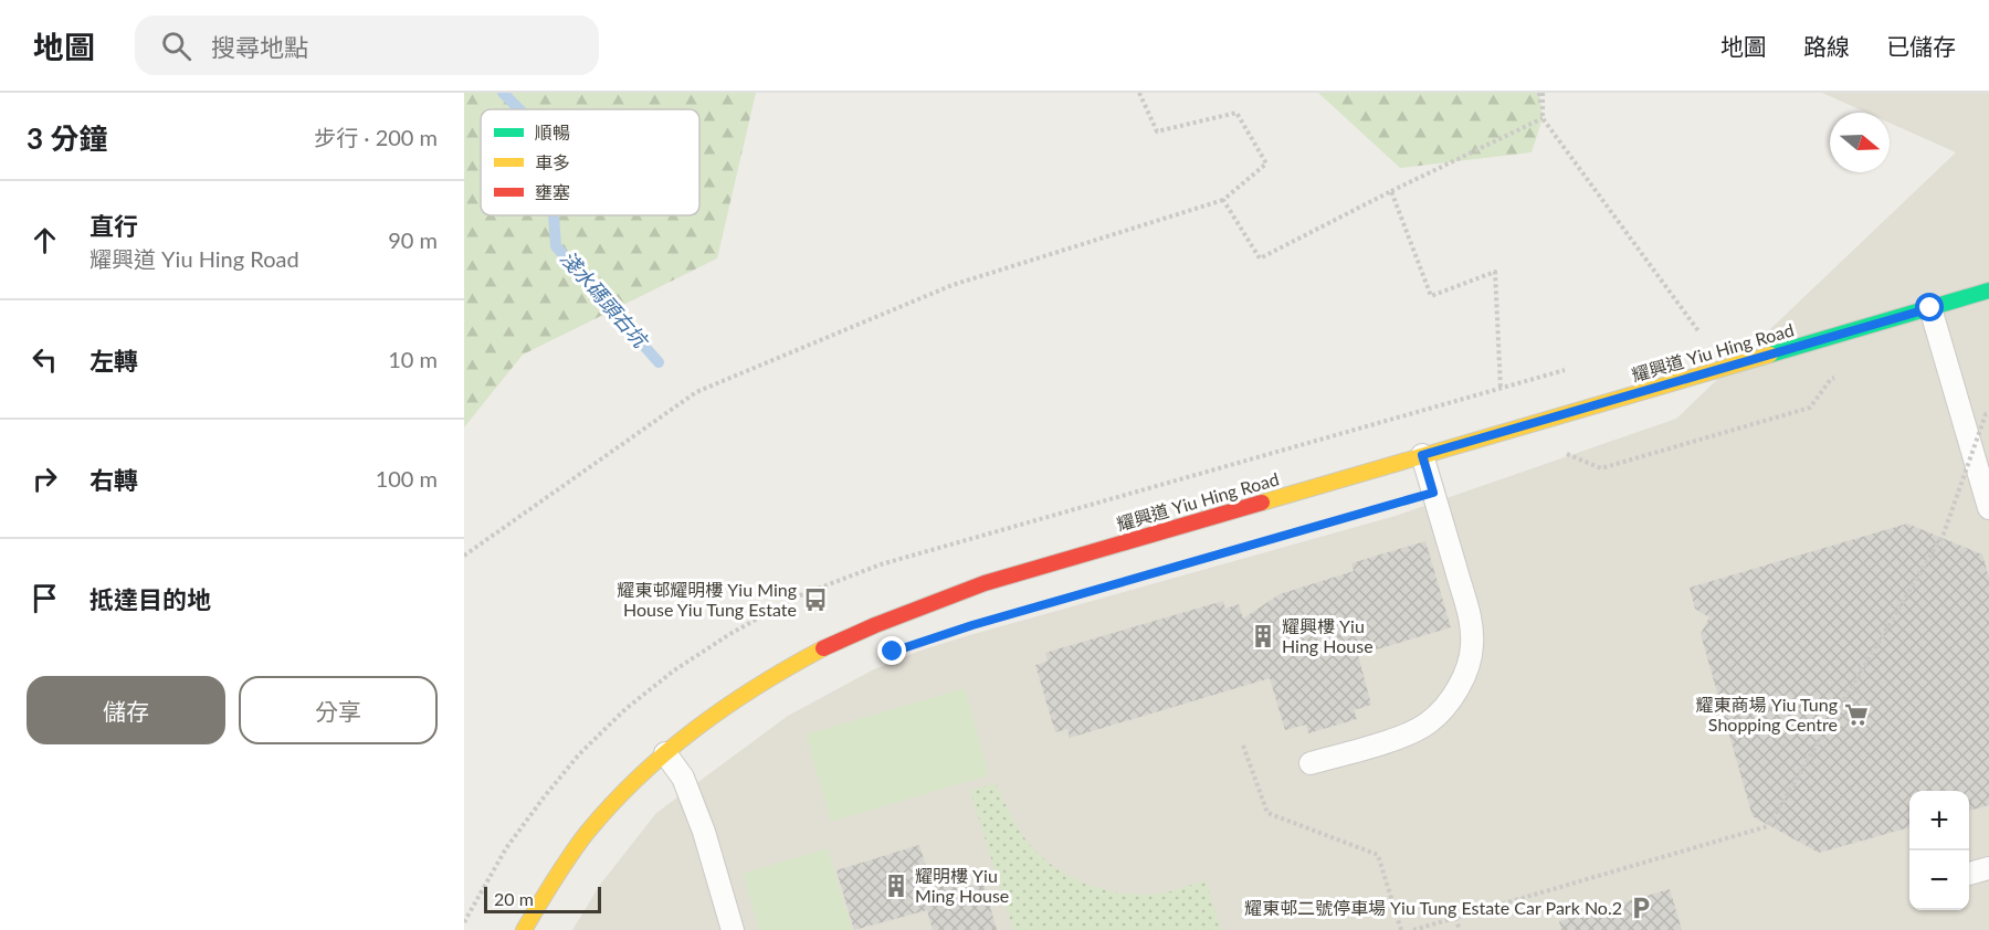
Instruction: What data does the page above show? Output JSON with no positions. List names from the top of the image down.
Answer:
{
  "streets": {
    "street": ["耀興道 Yiu Hing Road"]
  },
  "water": ["淺水碼頭右坑"],
  "places": {
    "bus stop": ["耀東邨耀明樓 Yiu Ming House Yiu Tung Estate"],
    "building": ["耀興樓 Yiu Hing House", "耀明樓 Yiu Ming House"],
    "supermarket": ["耀東商場 Yiu Tung Shopping Centre"],
    "parking": ["耀東邨二號停車場 Yiu Tung Estate Car Park No.2"]
  },
  "legend": ["順暢", "車多", "壅塞"],
  "scale_bar": "20 m",
  "north": "right",
  "page": {
    "header": "地圖",
    "search": "搜尋地點",
    "nav": ["地圖", "路線", "已儲存"],
    "heading": ["3 分鐘", "步行 · 200 m"],
    "list": [
      ["直行", "耀興道 Yiu Hing Road", "90 m"],
      ["左轉", "10 m"],
      ["右轉", "100 m"],
      "抵達目的地"
    ],
    "buttons": ["儲存", "分享"],
    "map_buttons": ["+", "−"],
    "scale": "20 m"
  }
}
